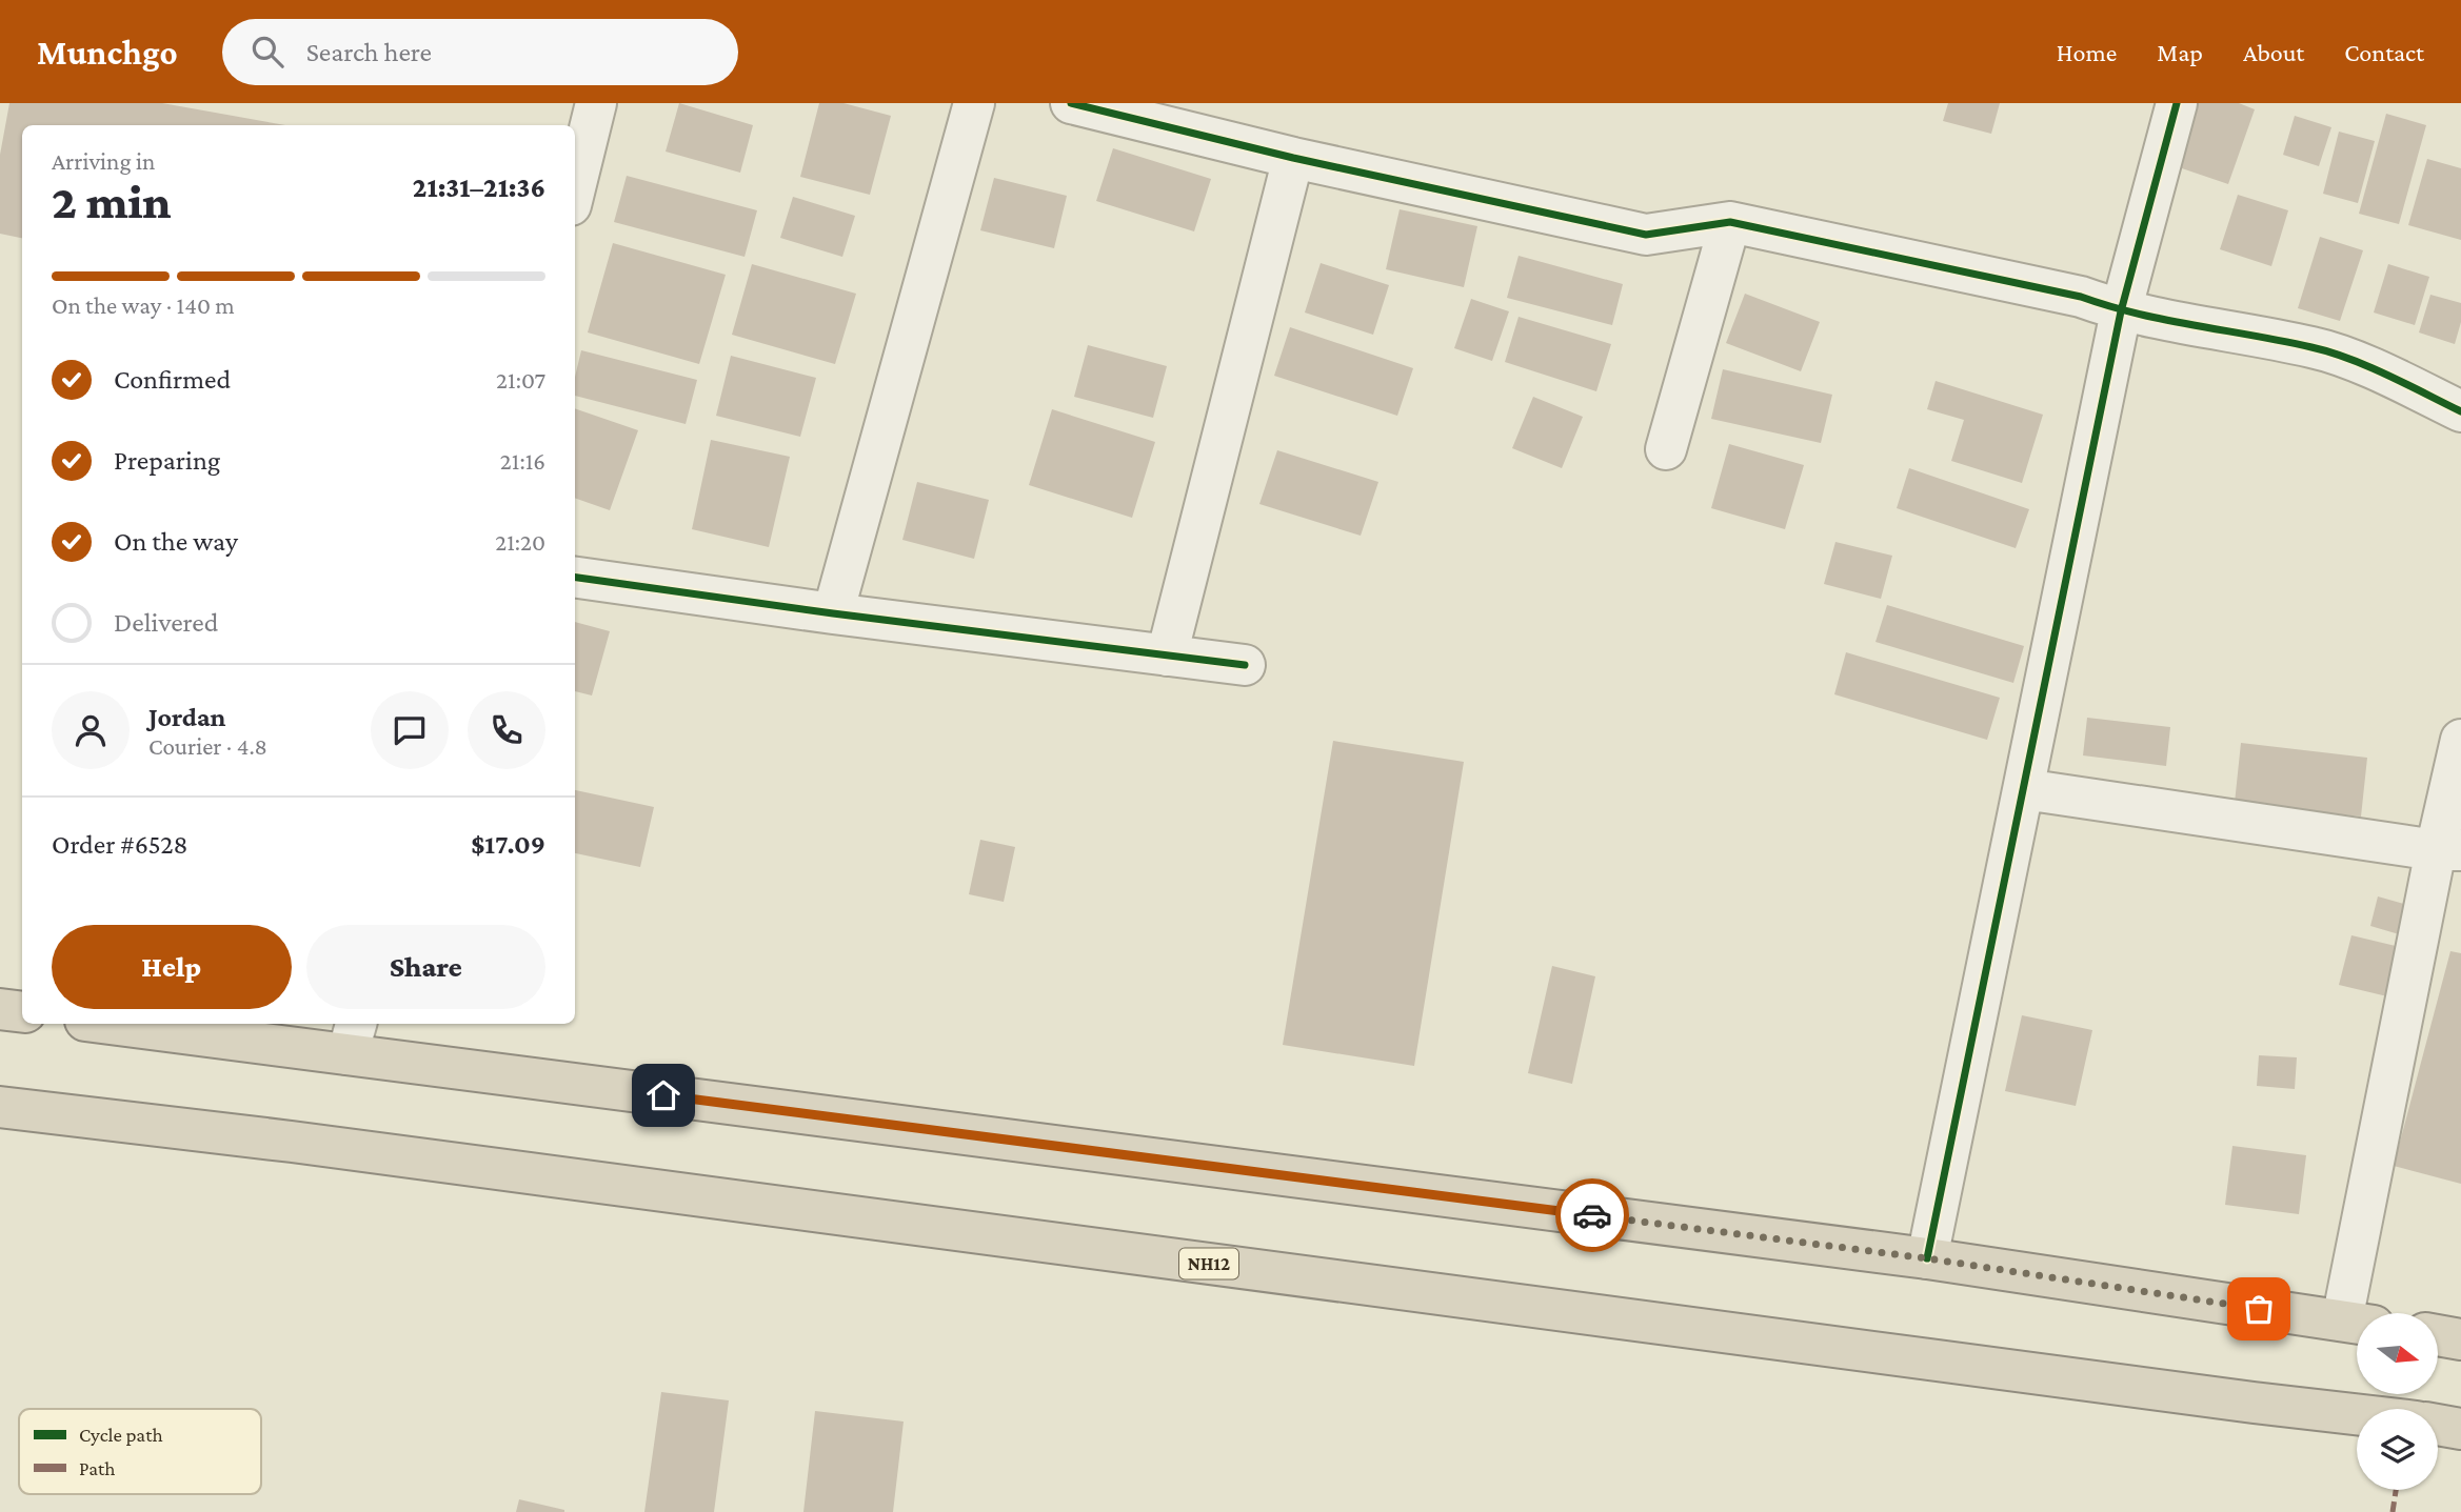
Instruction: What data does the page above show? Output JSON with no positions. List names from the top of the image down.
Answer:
{
  "streets": {
    "highway": ["NH12"]
  },
  "legend": ["Cycle path", "Path"],
  "north": "right",
  "page": {
    "header": "Munchgo",
    "search": "Search here",
    "nav": [
      "Home",
      "Map",
      "About",
      "Contact"
    ],
    "heading": ["2 min", "Arriving in", "21:31–21:36"],
    "panel": [
      "Jordan",
      "Courier · 4.8",
      "Order #6528",
      "$17.09"
    ],
    "bar": "On the way · 140 m",
    "list": [
      ["Confirmed", "21:07"],
      ["Preparing", "21:16"],
      ["On the way", "21:20"],
      "Delivered"
    ],
    "buttons": ["Help", "Share"]
  }
}
